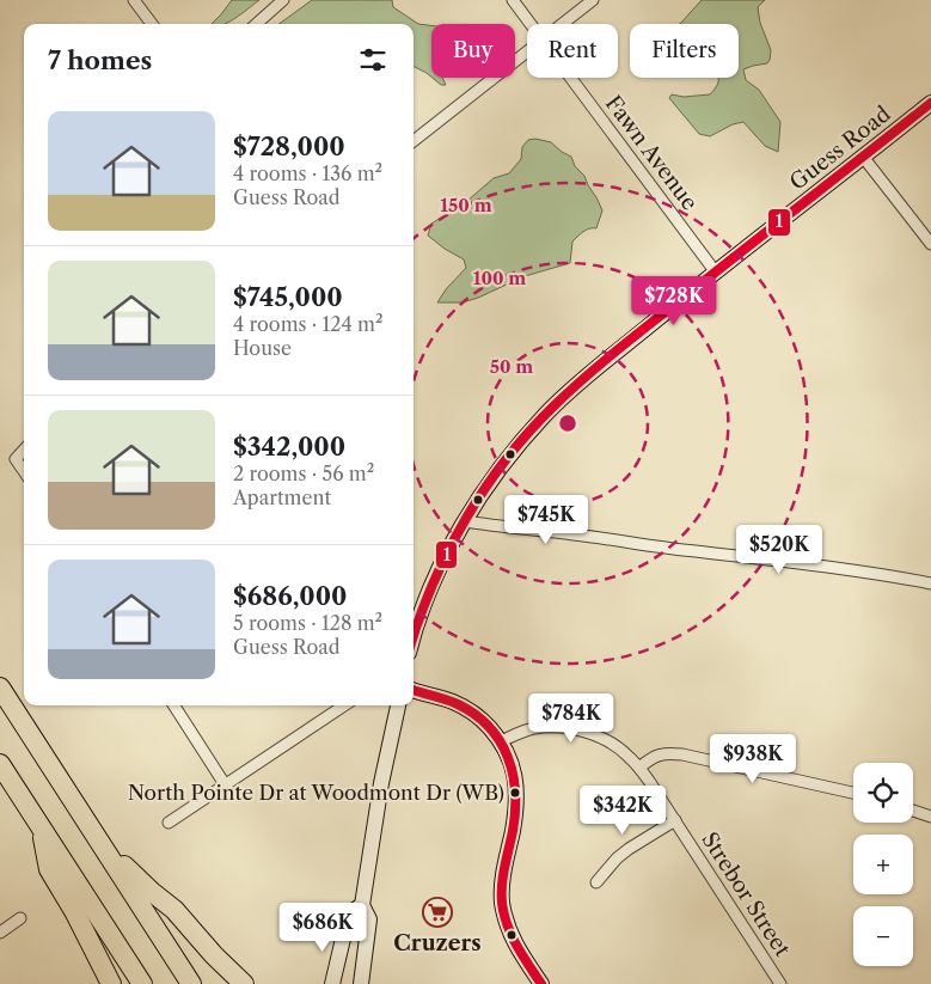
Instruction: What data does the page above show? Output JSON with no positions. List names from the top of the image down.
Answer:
{
  "streets": {
    "main road": ["Guess Road"],
    "street": ["Fawn Avenue", "Strebor Street"]
  },
  "crossings": [
    ["Guess Road", "Fawn Avenue"]
  ],
  "places": {
    "other": ["North Pointe Dr at Woodmont Dr (WB)"],
    "supermarket": ["Cruzers"]
  },
  "lines": ["transit line 1"],
  "page": {
    "chip": ["Buy", "Rent", "Filters"],
    "heading": "7 homes",
    "list": [
      {
        "name": "$728,000",
        "note": "4 rooms · 136 m² · Guess Road"
      },
      {
        "name": "$745,000",
        "note": "4 rooms · 124 m² · House"
      },
      {
        "name": "$342,000",
        "note": "2 rooms · 56 m² · Apartment"
      },
      {
        "name": "$686,000",
        "note": "5 rooms · 128 m² · Guess Road"
      }
    ],
    "price": [
      "$728K",
      "$745K",
      "$520K",
      "$784K",
      "$938K",
      "$342K",
      "$686K"
    ],
    "map_buttons": ["+", "−"]
  },
  "rings": ["150 m", "100 m", "50 m"]
}
